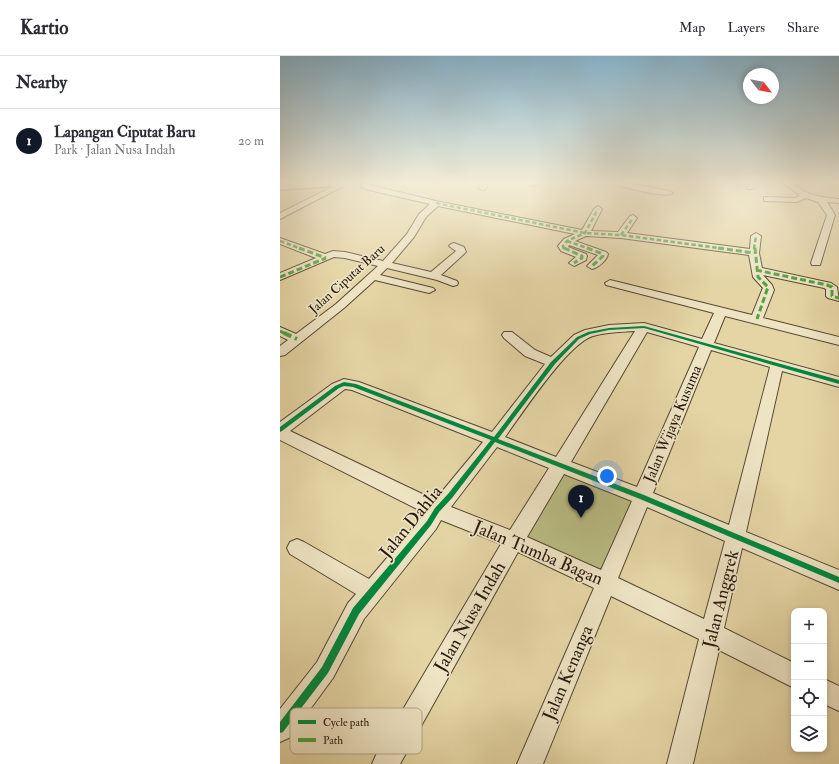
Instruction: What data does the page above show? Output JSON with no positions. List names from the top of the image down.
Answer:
{
  "streets": {
    "street": [
      "Jalan Ciputat Baru",
      "Jalan Wijaya Kusuma",
      "Jalan Dahlia",
      "Jalan Tumba Bagan",
      "Jalan Anggrek",
      "Jalan Nusa Indah",
      "Jalan Kenanga"
    ]
  },
  "crossings": [
    ["Jalan Wijaya Kusuma", "Jalan Dahlia"],
    ["Jalan Wijaya Kusuma", "Jalan Tumba Bagan"],
    ["Jalan Wijaya Kusuma", "Jalan Kenanga"],
    ["Jalan Dahlia", "Jalan Tumba Bagan"],
    ["Jalan Dahlia", "Jalan Anggrek"],
    ["Jalan Dahlia", "Jalan Nusa Indah"],
    ["Jalan Tumba Bagan", "Jalan Anggrek"],
    ["Jalan Tumba Bagan", "Jalan Nusa Indah"],
    ["Jalan Tumba Bagan", "Jalan Kenanga"]
  ],
  "legend": ["Cycle path", "Path"],
  "north": "bottom right",
  "page": {
    "header": "Kartio",
    "nav": ["Map", "Layers", "Share"],
    "heading": "Nearby",
    "list": [
      {
        "mark": "1",
        "name": "Lapangan Ciputat Baru",
        "note": "Park · Jalan Nusa Indah",
        "value": "20 m"
      }
    ],
    "pins": "1",
    "map_buttons": ["+", "−"]
  }
}
